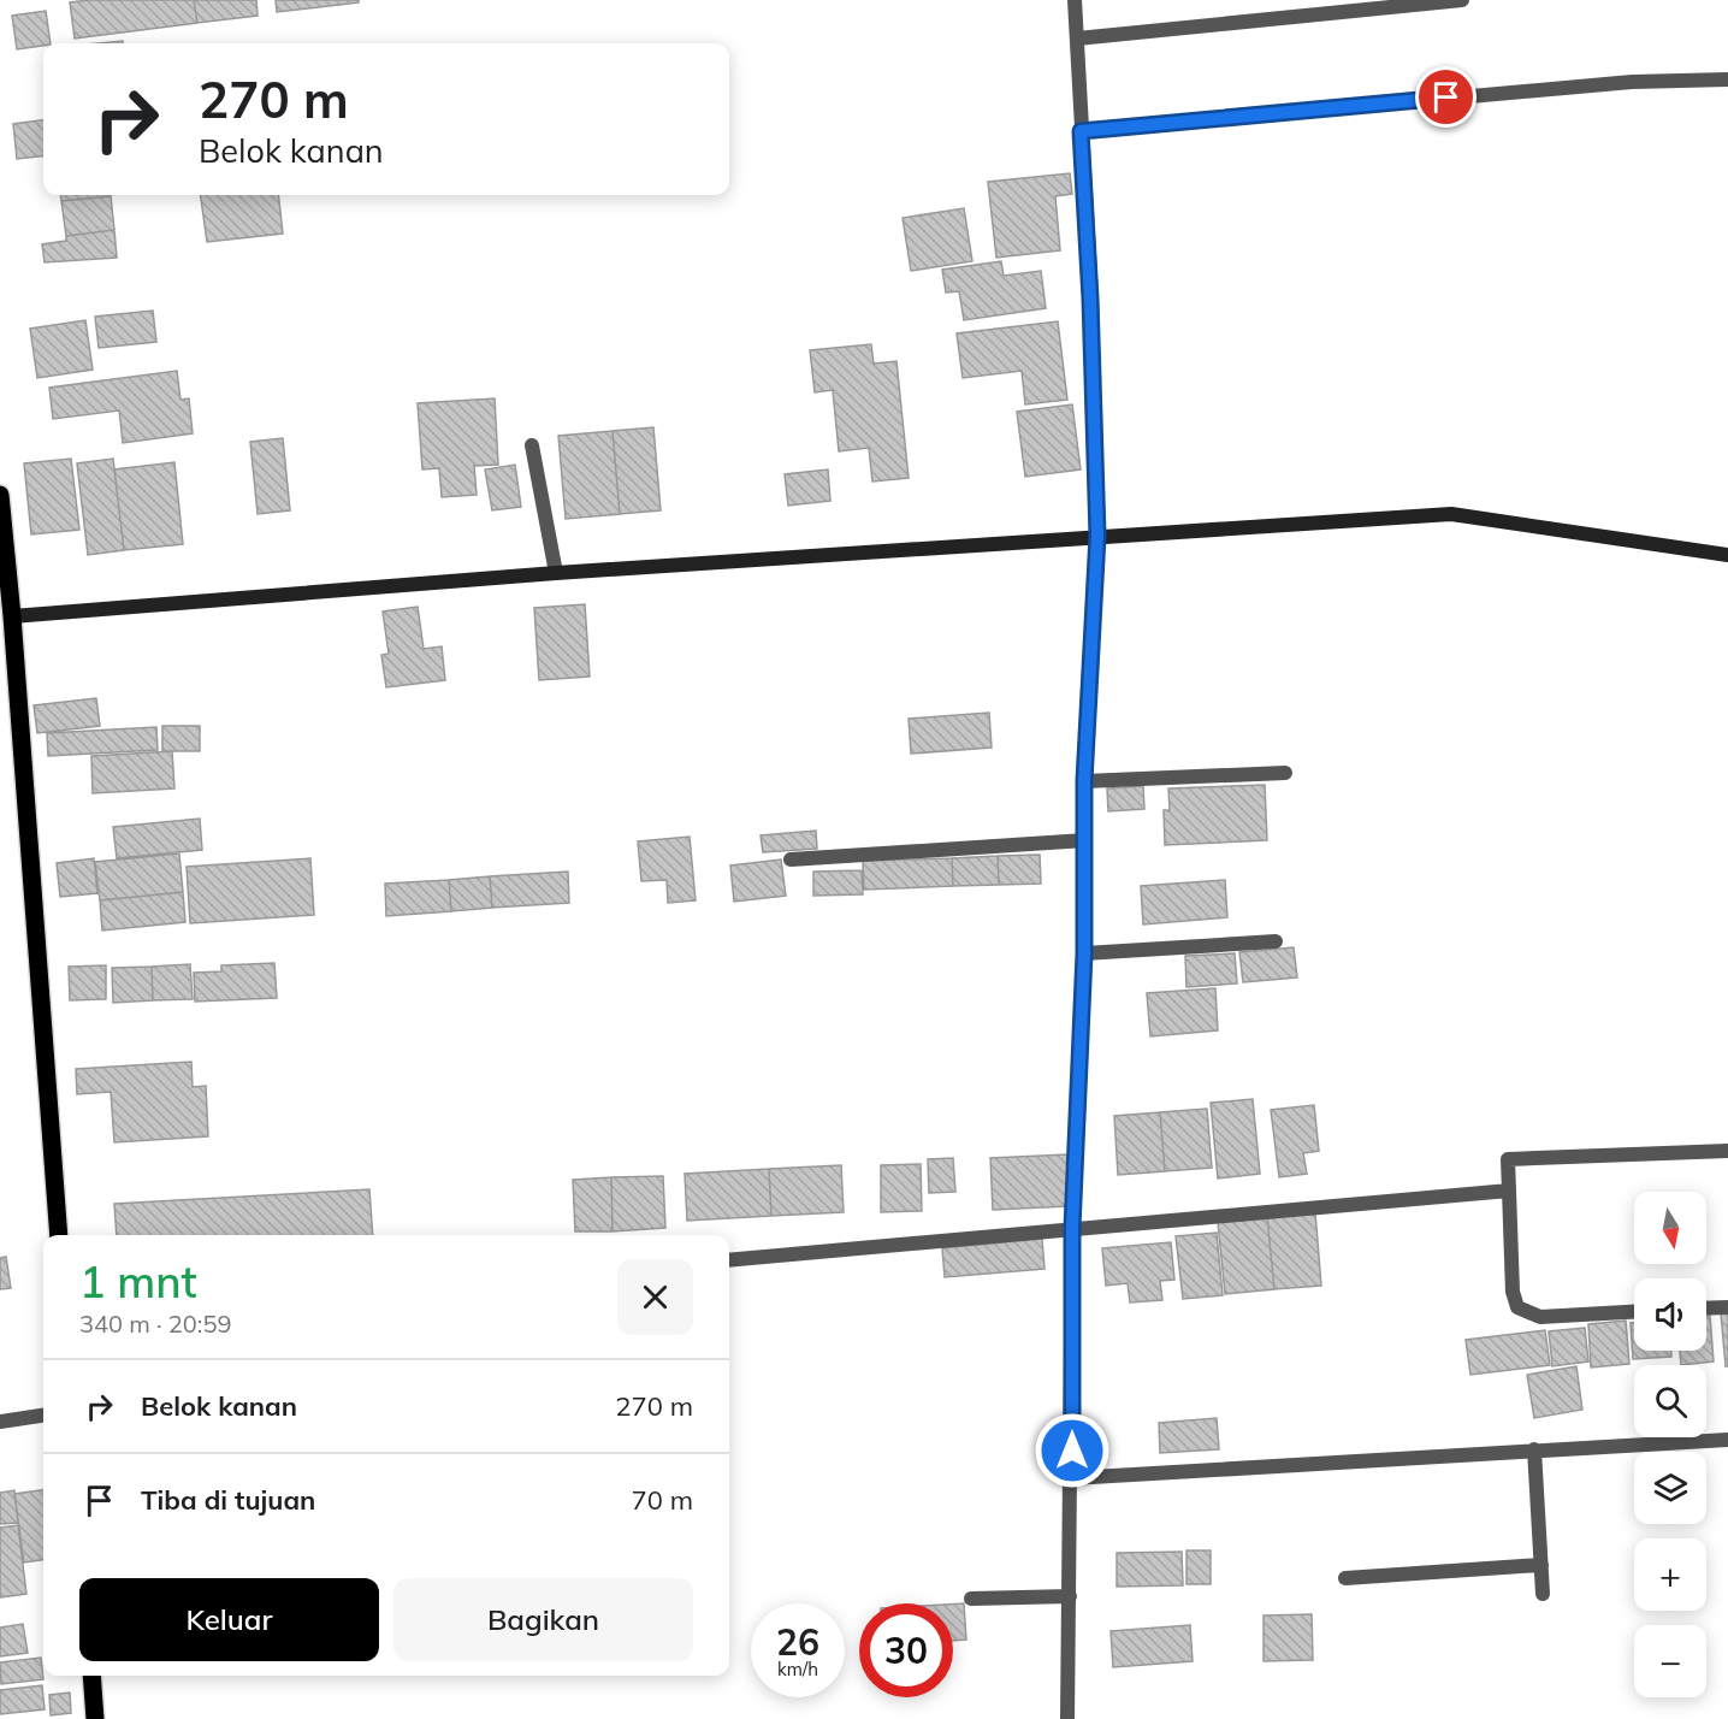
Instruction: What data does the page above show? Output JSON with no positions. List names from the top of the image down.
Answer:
{
  "north": "bottom",
  "page": {
    "turn": ["270 m", "Belok kanan"],
    "map_buttons": ["+", "−"],
    "heading": ["1 mnt", "340 m · 20:59"],
    "list": [
      {
        "name": "Belok kanan",
        "value": "270 m"
      },
      {
        "name": "Tiba di tujuan",
        "value": "70 m"
      }
    ],
    "buttons": ["Keluar", "Bagikan"],
    "speed": "26 km/h",
    "limit": "30"
  }
}
